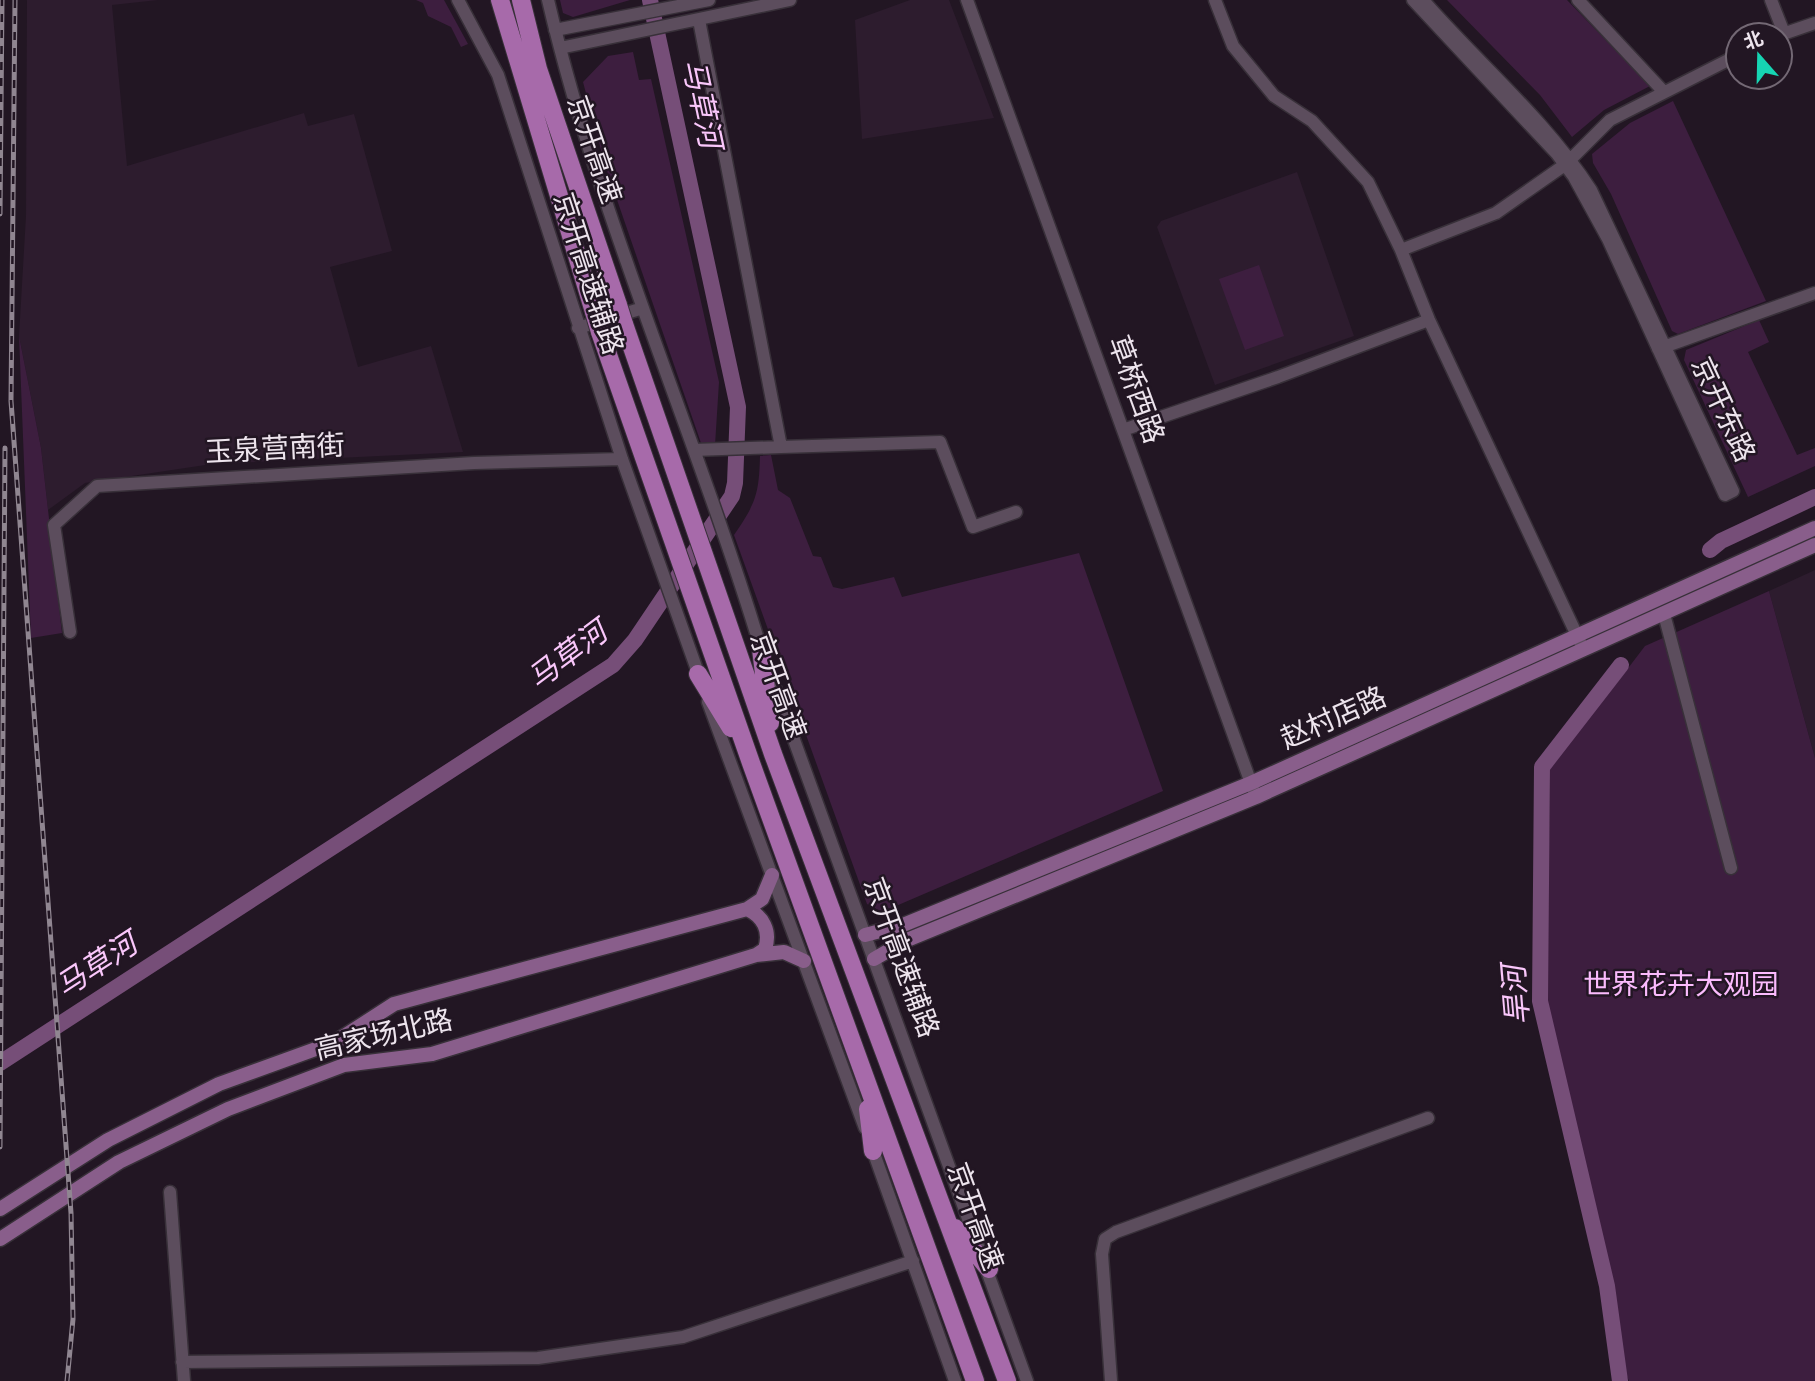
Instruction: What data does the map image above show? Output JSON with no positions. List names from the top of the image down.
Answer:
{
  "streets": {
    "highway": ["京开高速"],
    "main road": ["赵村店路", "高家场北路"],
    "street": [
      "京开高速辅路",
      "草桥西路",
      "京开东路",
      "玉泉营南街"
    ]
  },
  "crossings": [
    ["京开高速辅路", "玉泉营南街"],
    ["京开高速辅路", "赵村店路"],
    ["草桥西路", "赵村店路"]
  ],
  "water": ["马草河", "旱河"],
  "parks": ["世界花卉大观园"],
  "north": "top"
}
